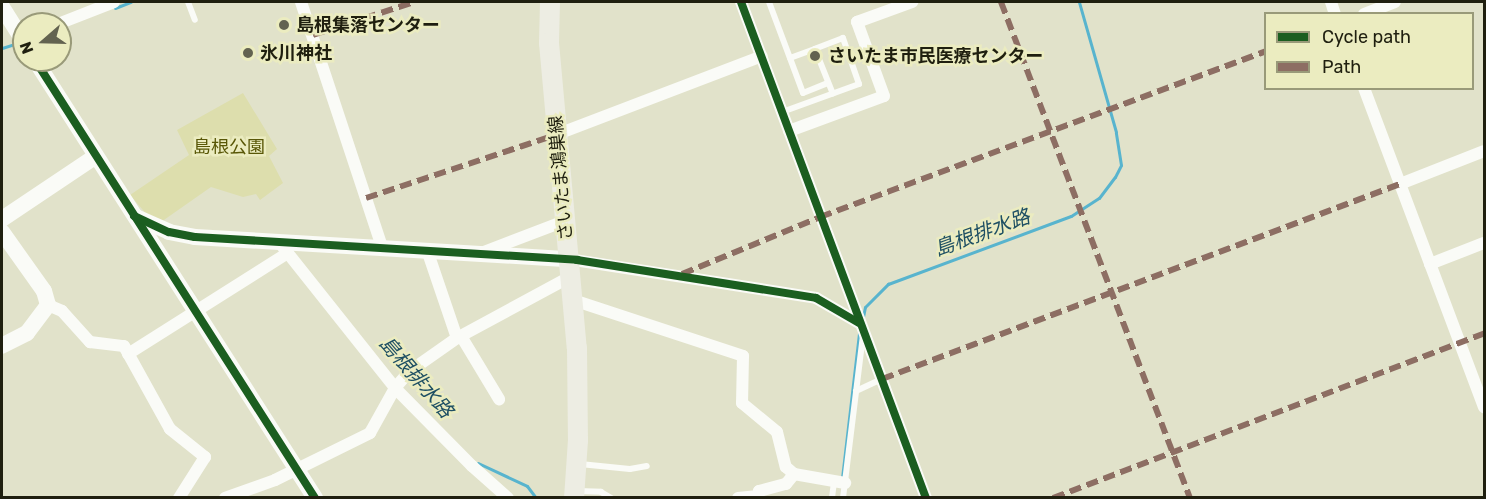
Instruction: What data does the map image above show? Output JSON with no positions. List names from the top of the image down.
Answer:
{
  "streets": {
    "main road": ["さいたま鴻巣線"]
  },
  "water": ["島根排水路"],
  "parks": ["島根公園"],
  "places": ["島根集落センター", "氷川神社", "さいたま市民医療センター"],
  "legend": ["Cycle path", "Path"],
  "north": "left"
}
